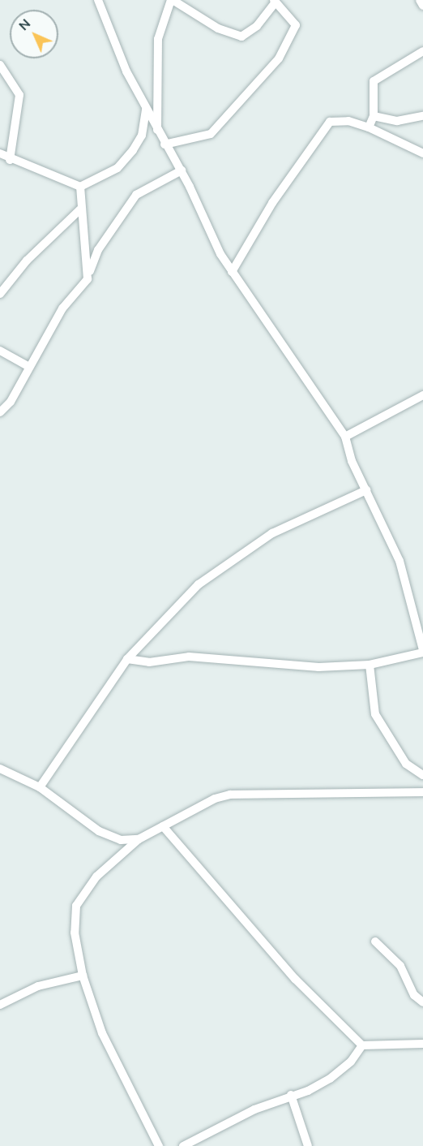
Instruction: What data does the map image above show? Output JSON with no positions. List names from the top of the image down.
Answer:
{
  "north": "top left"
}
